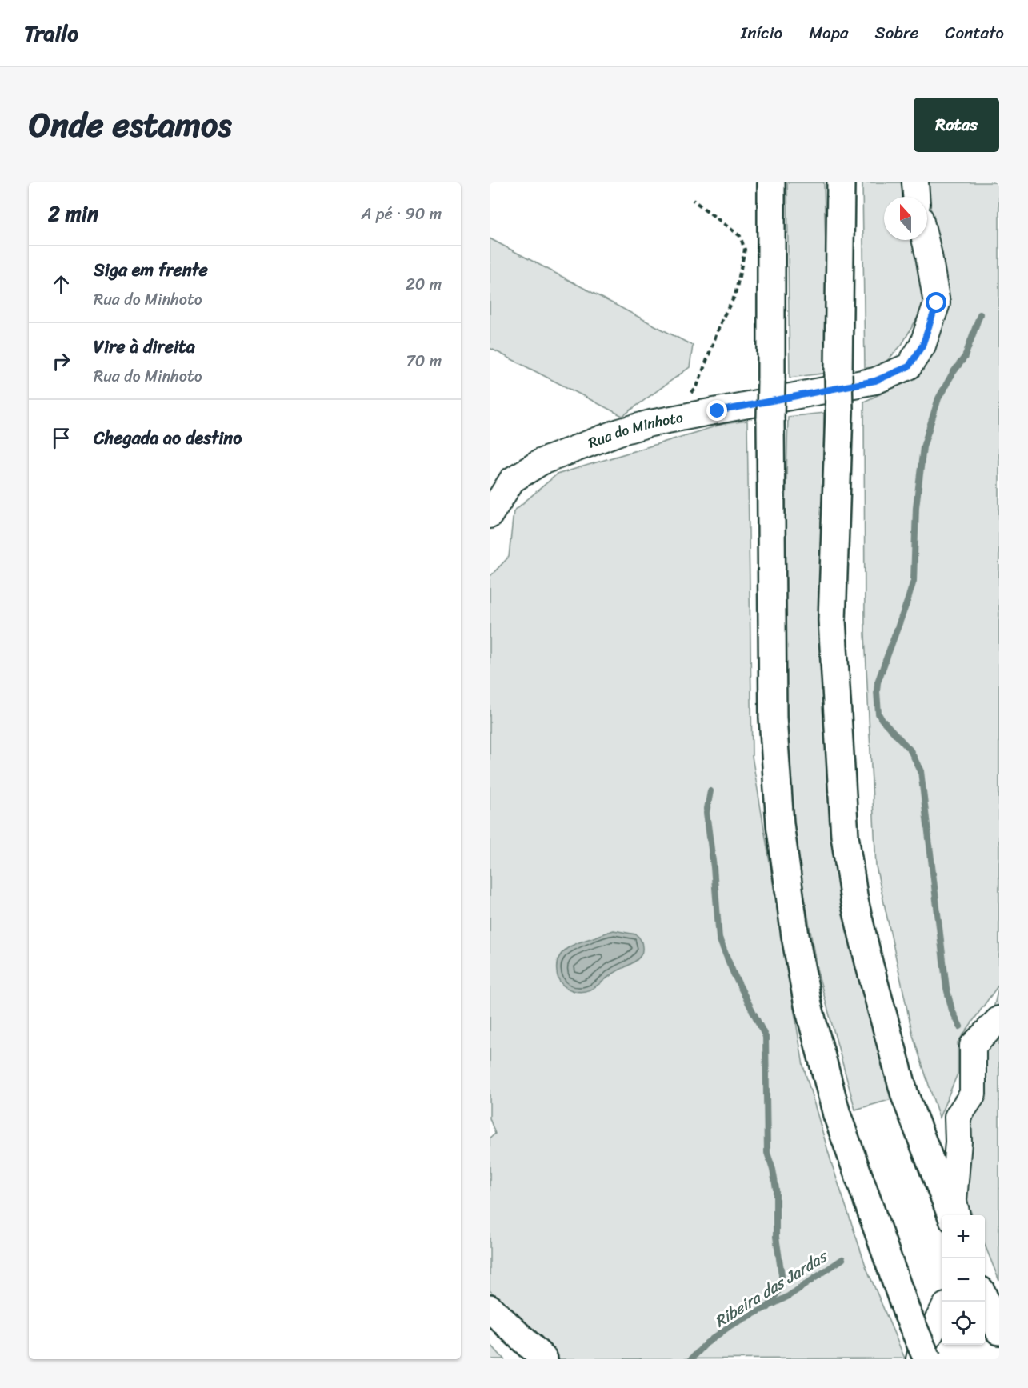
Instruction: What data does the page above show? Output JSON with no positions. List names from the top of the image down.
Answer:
{
  "streets": {
    "street": ["Rua do Minhoto"]
  },
  "water": ["Ribeira das Jardas"],
  "north": "top",
  "page": {
    "header": "Trailo",
    "nav": [
      "Início",
      "Mapa",
      "Sobre",
      "Contato"
    ],
    "title": "Onde estamos",
    "buttons": "Rotas",
    "heading": ["2 min", "A pé · 90 m"],
    "list": [
      ["Siga em frente", "Rua do Minhoto", "20 m"],
      ["Vire à direita", "Rua do Minhoto", "70 m"],
      "Chegada ao destino"
    ],
    "map_buttons": ["+", "−"]
  }
}
